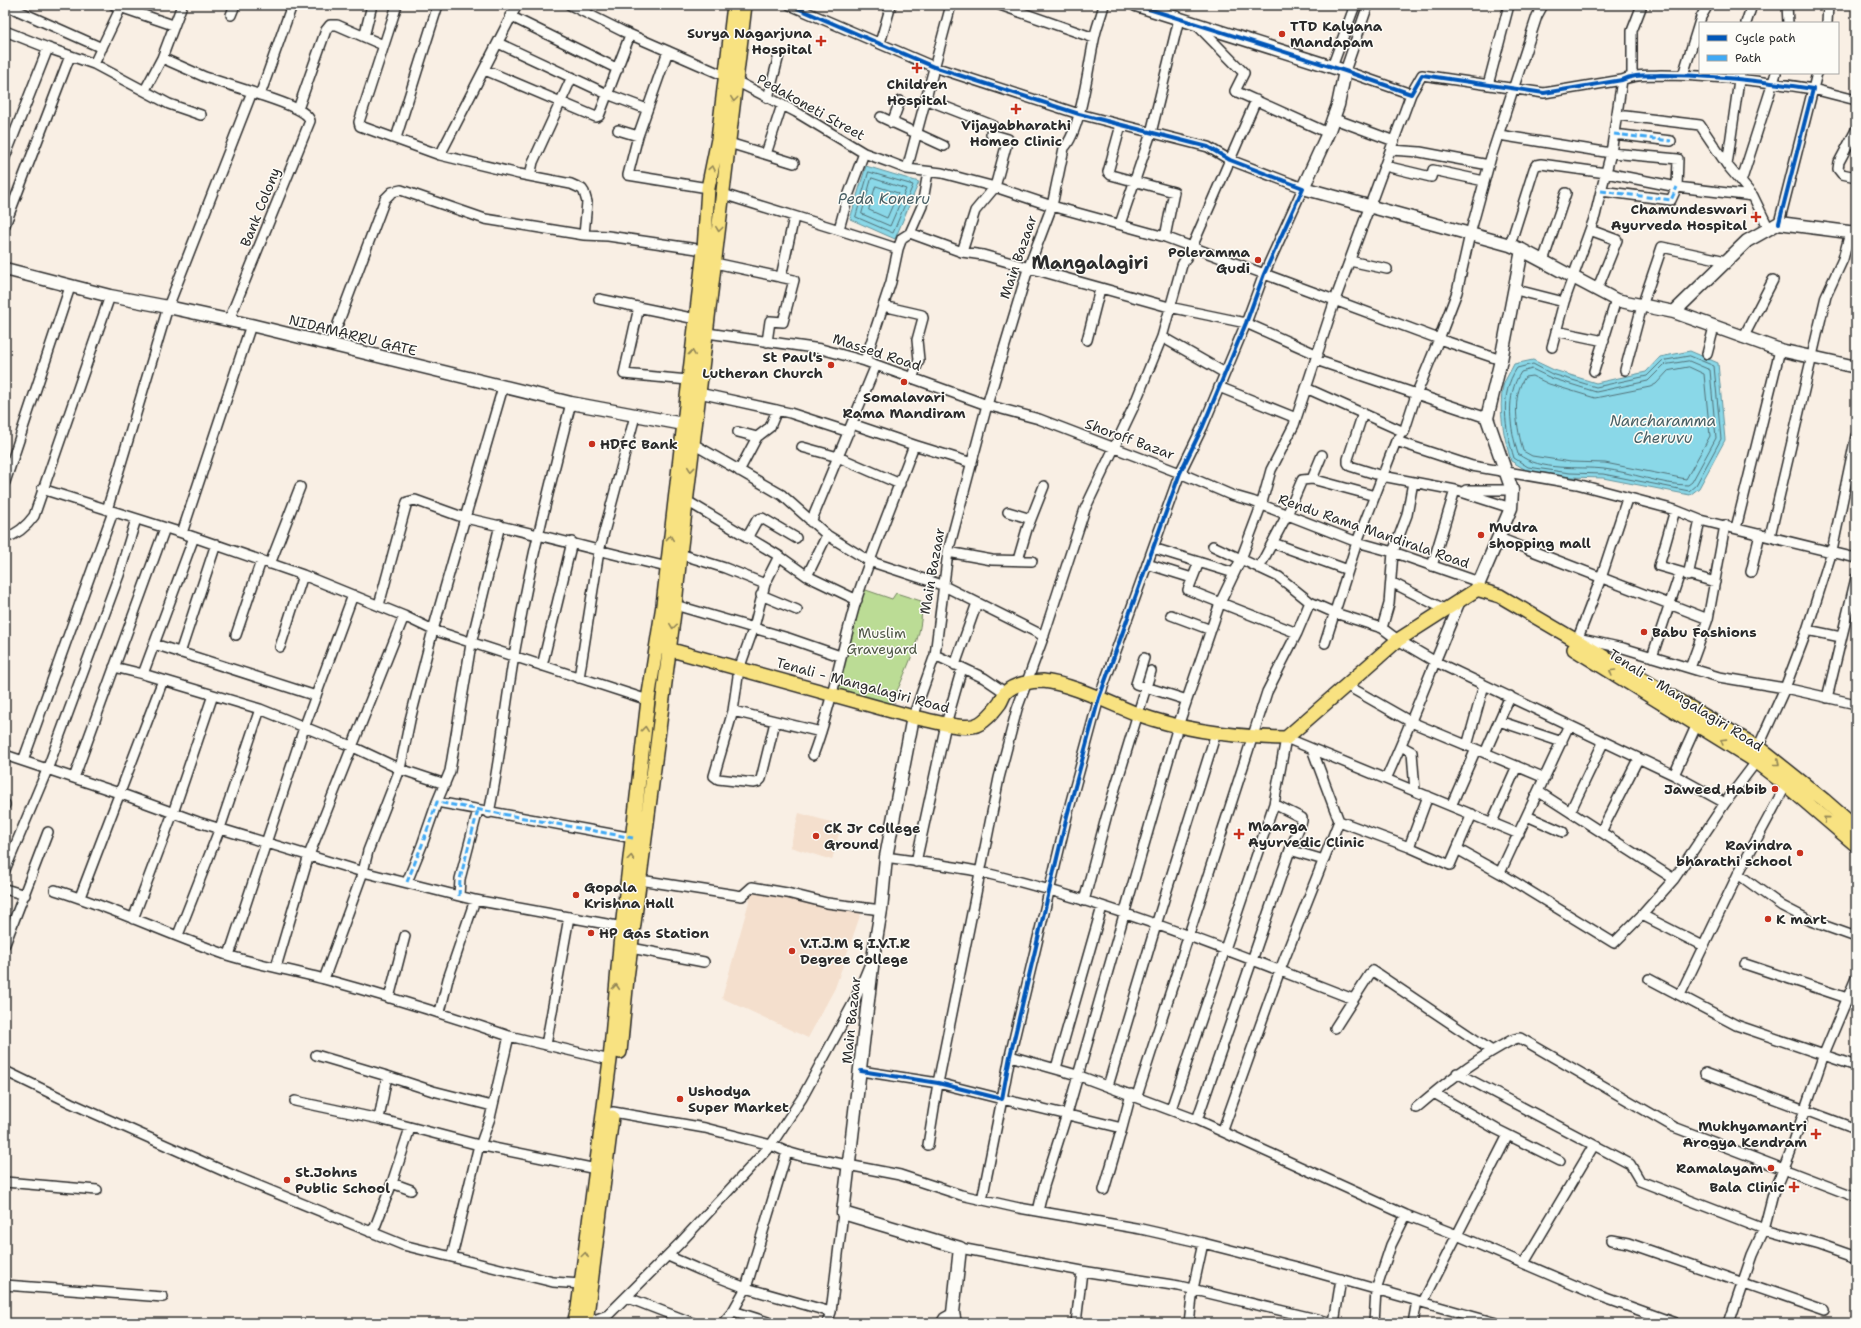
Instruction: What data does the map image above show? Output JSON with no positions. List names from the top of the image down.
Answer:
{
  "streets": {
    "main road": ["Tenali - Mangalagiri Road"],
    "street": [
      "Pedakoneti Street",
      "Bank Colony",
      "Main Bazaar",
      "NIDAMARRU GATE",
      "Massed Road",
      "Shoroff Bazar",
      "Rendu Rama Mandirala Road"
    ]
  },
  "crossings": [
    ["Bank Colony", "NIDAMARRU GATE"],
    ["Main Bazaar", "Massed Road"],
    ["Main Bazaar", "Shoroff Bazar"],
    ["Main Bazaar", "Tenali - Mangalagiri Road"],
    ["Massed Road", "Shoroff Bazar"],
    ["Shoroff Bazar", "Rendu Rama Mandirala Road"],
    ["Rendu Rama Mandirala Road", "Tenali - Mangalagiri Road"]
  ],
  "districts": ["Mangalagiri"],
  "water": ["Peda Koneru", "Nancharamma Cheruvu"],
  "parks": ["Muslim Graveyard"],
  "places": {
    "other": [
      "TTD Kalyana Mandapam",
      "Poleramma Gudi",
      "St Paul's Lutheran Church",
      "Somalavari Rama Mandiram",
      "HDFC Bank",
      "Mudra shopping mall",
      "Babu Fashions",
      "Jaweed Habib",
      "CK Jr College Ground",
      "Ravindra bharathi school",
      "Gopala Krishna Hall",
      "K mart",
      "HP Gas Station",
      "V.T.J.M & I.V.T.R Degree College",
      "Ushodya Super Market",
      "Ramalayam",
      "St.Johns Public School"
    ],
    "health": [
      "Surya Nagarjuna Hospital",
      "Children Hospital",
      "Vijayabharathi Homeo Clinic",
      "Chamundeswari Ayurveda Hospital",
      "Maarga Ayurvedic Clinic",
      "Mukhyamantri Arogya Kendram",
      "Bala Clinic"
    ]
  },
  "legend": ["Cycle path", "Path"]
}
